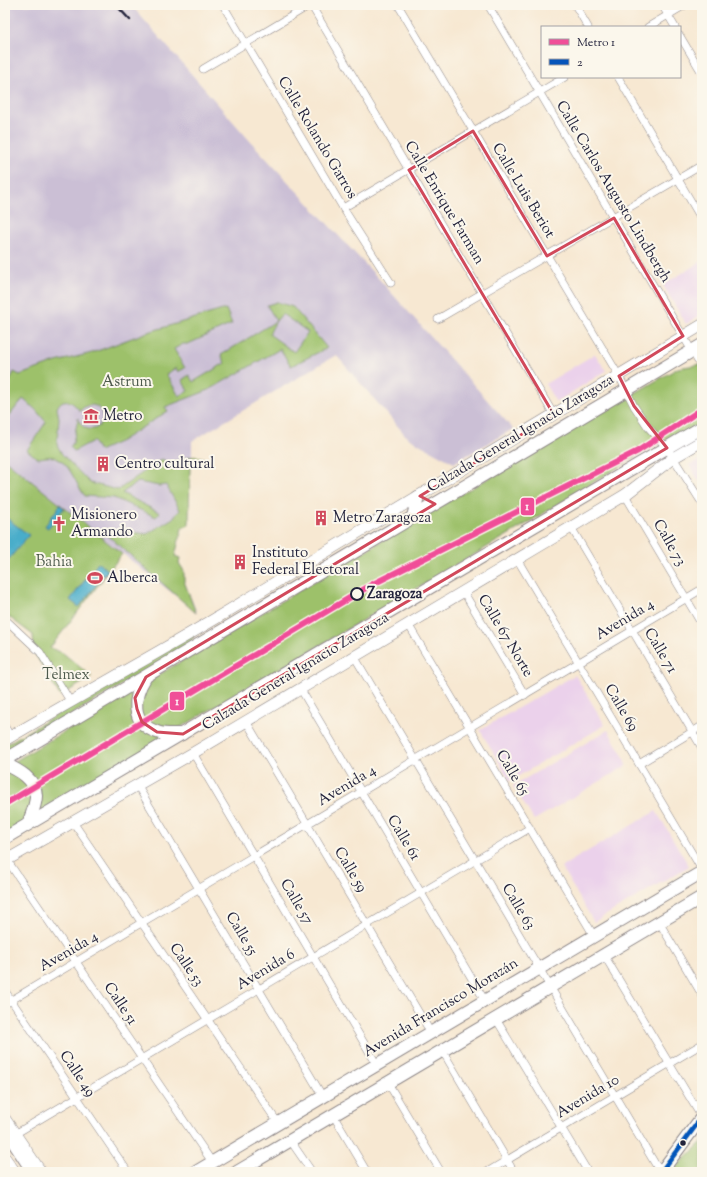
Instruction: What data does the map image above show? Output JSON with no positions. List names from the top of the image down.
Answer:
{
  "streets": {
    "main road": ["Calzada General Ignacio Zaragoza", "Avenida Francisco Morazán"],
    "street": [
      "Calle Rolando Garros",
      "Calle Luis Beriot",
      "Calle Carlos Augusto Lindbergh",
      "Calle Enrique Farman",
      "Calle 73",
      "Avenida 4",
      "Calle 67 Norte",
      "Calle 71",
      "Calle 69",
      "Calle 65",
      "Calle 61",
      "Calle 59",
      "Calle 57",
      "Calle 63",
      "Calle 55",
      "Calle 53",
      "Avenida 6",
      "Calle 51",
      "Calle 49",
      "Avenida 10"
    ]
  },
  "crossings": [
    ["Calle Luis Beriot", "Calzada General Ignacio Zaragoza"],
    ["Calle Carlos Augusto Lindbergh", "Calzada General Ignacio Zaragoza"],
    ["Calle Enrique Farman", "Calzada General Ignacio Zaragoza"],
    ["Calzada General Ignacio Zaragoza", "Calle 73"],
    ["Calzada General Ignacio Zaragoza", "Calle 67 Norte"],
    ["Calzada General Ignacio Zaragoza", "Calle 71"],
    ["Calzada General Ignacio Zaragoza", "Calle 69"],
    ["Calzada General Ignacio Zaragoza", "Calle 65"],
    ["Calzada General Ignacio Zaragoza", "Calle 61"],
    ["Calzada General Ignacio Zaragoza", "Calle 59"],
    ["Calzada General Ignacio Zaragoza", "Calle 57"],
    ["Calzada General Ignacio Zaragoza", "Calle 63"],
    ["Calzada General Ignacio Zaragoza", "Calle 55"],
    ["Calzada General Ignacio Zaragoza", "Calle 53"],
    ["Calzada General Ignacio Zaragoza", "Calle 51"],
    ["Calle 73", "Avenida 4"],
    ["Avenida 4", "Calle 67 Norte"],
    ["Avenida 4", "Calle 71"],
    ["Avenida 4", "Calle 69"],
    ["Avenida 4", "Calle 65"],
    ["Avenida 4", "Calle 61"],
    ["Avenida 4", "Calle 59"],
    ["Avenida 4", "Calle 57"],
    ["Avenida 4", "Calle 63"],
    ["Avenida 4", "Calle 55"],
    ["Avenida 4", "Calle 53"],
    ["Avenida 4", "Calle 51"],
    ["Avenida 4", "Calle 49"],
    ["Calle 69", "Avenida Francisco Morazán"],
    ["Calle 65", "Avenida 6"],
    ["Calle 65", "Avenida Francisco Morazán"],
    ["Calle 61", "Avenida 6"],
    ["Calle 61", "Avenida Francisco Morazán"],
    ["Calle 59", "Avenida 6"],
    ["Calle 59", "Avenida Francisco Morazán"],
    ["Calle 57", "Avenida 6"],
    ["Calle 57", "Avenida Francisco Morazán"],
    ["Calle 63", "Avenida 6"],
    ["Calle 63", "Avenida Francisco Morazán"],
    ["Calle 63", "Avenida 10"],
    ["Calle 55", "Avenida 6"],
    ["Calle 55", "Avenida Francisco Morazán"],
    ["Calle 53", "Avenida 6"],
    ["Calle 53", "Avenida Francisco Morazán"],
    ["Avenida 6", "Calle 51"],
    ["Avenida 6", "Calle 49"],
    ["Calle 51", "Avenida Francisco Morazán"]
  ],
  "parks": ["Astrum", "Bahia", "Telmex"],
  "places": {
    "museum": ["Metro"],
    "building": ["Centro cultural", "Metro Zaragoza", "Instituto Federal Electoral"],
    "church": ["Misionero Armando"],
    "sports": ["Alberca"],
    "other": ["Zaragoza"]
  },
  "lines": ["metro line 1", "transit line 2"],
  "legend": ["Metro 1", "2"]
}
